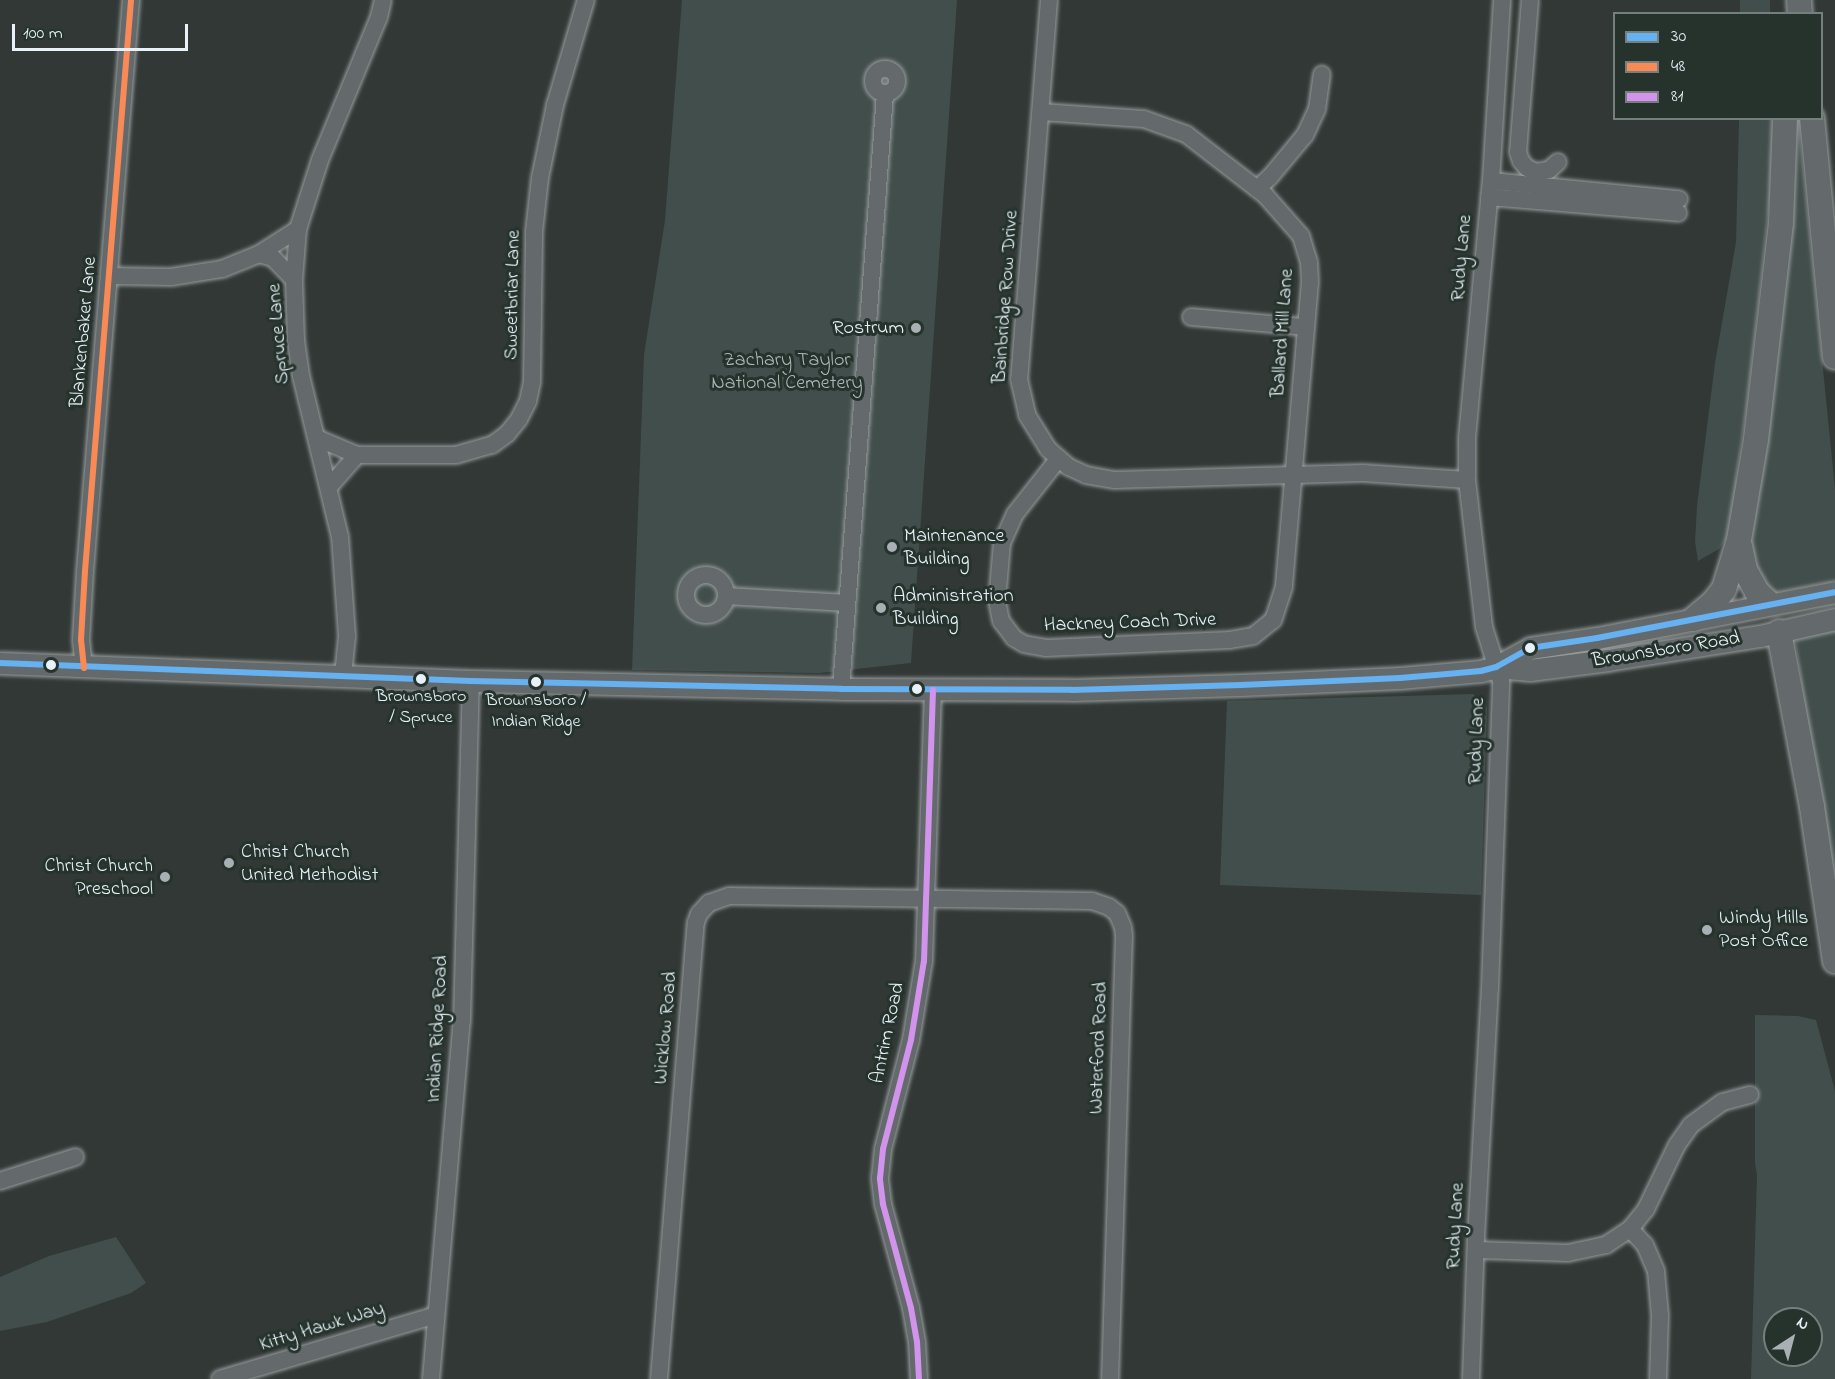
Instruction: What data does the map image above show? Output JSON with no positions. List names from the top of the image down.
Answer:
{
  "streets": {
    "main road": ["Brownsboro Road"],
    "street": [
      "Rudy Lane",
      "Sweetbriar Lane",
      "Bainbridge Row Drive",
      "Blankenbaker Lane",
      "Ballard Mill Lane",
      "Spruce Lane",
      "Hackney Coach Drive",
      "Wicklow Road",
      "Indian Ridge Road",
      "Antrim Road",
      "Waterford Road",
      "Kitty Hawk Way"
    ]
  },
  "crossings": [
    ["Rudy Lane", "Bainbridge Row Drive"],
    ["Rudy Lane", "Brownsboro Road"],
    ["Sweetbriar Lane", "Spruce Lane"],
    ["Bainbridge Row Drive", "Ballard Mill Lane"],
    ["Bainbridge Row Drive", "Hackney Coach Drive"],
    ["Blankenbaker Lane", "Brownsboro Road"],
    ["Ballard Mill Lane", "Hackney Coach Drive"],
    ["Spruce Lane", "Brownsboro Road"],
    ["Brownsboro Road", "Indian Ridge Road"],
    ["Brownsboro Road", "Antrim Road"],
    ["Wicklow Road", "Antrim Road"],
    ["Wicklow Road", "Waterford Road"],
    ["Indian Ridge Road", "Kitty Hawk Way"],
    ["Antrim Road", "Waterford Road"]
  ],
  "parks": ["Zachary Taylor National Cemetery"],
  "places": [
    "Rostrum",
    "Maintenance Building",
    "Administration Building",
    "Brownsboro / Spruce",
    "Brownsboro / Indian Ridge",
    "Christ Church United Methodist",
    "Christ Church Preschool",
    "Windy Hills Post Office"
  ],
  "lines": ["transit line 48", "transit line 30", "transit line 81"],
  "legend": ["30", "48", "81"],
  "scale_bar": "100 m",
  "north": "top right"
}
